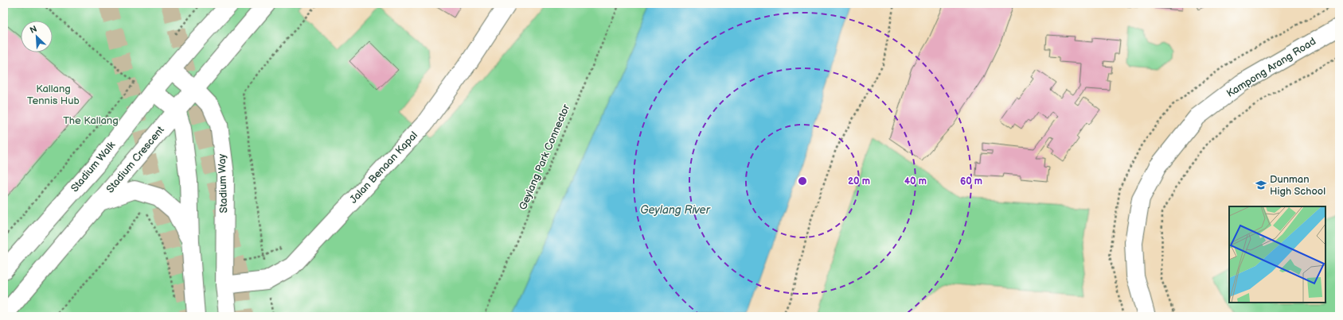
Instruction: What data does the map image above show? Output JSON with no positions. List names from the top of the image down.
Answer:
{
  "streets": {
    "street": [
      "Kampong Arang Road",
      "Stadium Crescent",
      "Stadium Walk",
      "Jalan Benaan Kapal",
      "Stadium Way"
    ],
    "path": ["Geylang Park Connector"]
  },
  "crossings": [
    ["Stadium Crescent", "Stadium Way"],
    ["Stadium Walk", "Stadium Way"],
    ["Jalan Benaan Kapal", "Stadium Way"]
  ],
  "water": ["Geylang River"],
  "parks": ["Kallang Tennis Hub", "The Kallang"],
  "places": {
    "school or university": ["Dunman High School"]
  },
  "north": "top left",
  "rings": ["20 m", "40 m", "60 m"]
}
